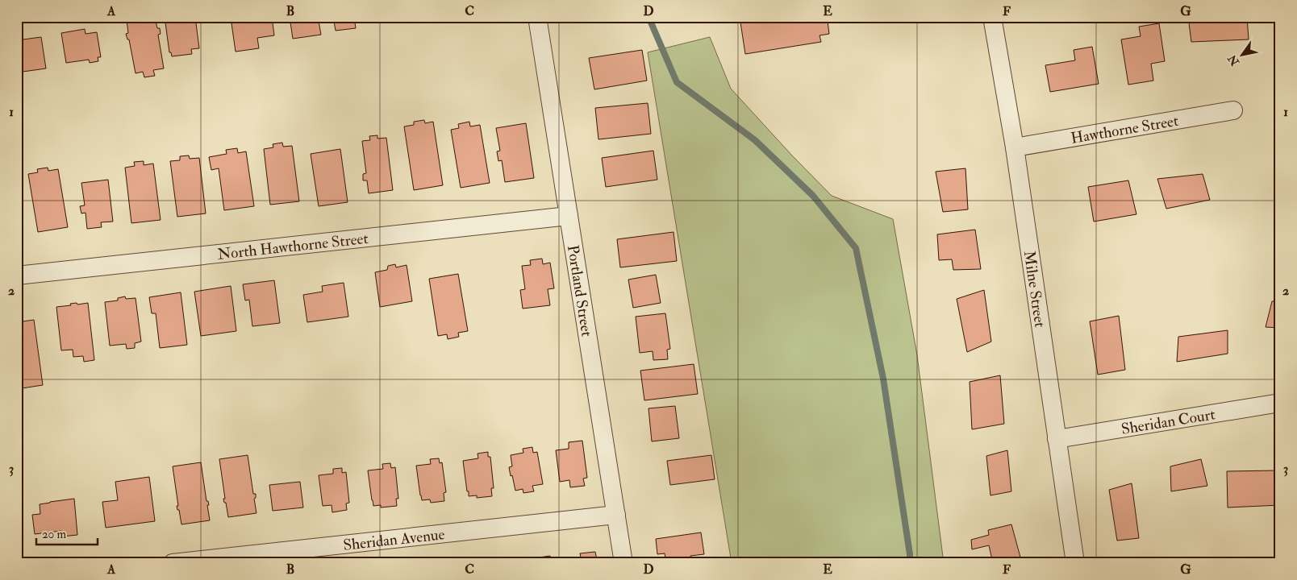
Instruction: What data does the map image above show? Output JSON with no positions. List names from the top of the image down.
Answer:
{
  "streets": {
    "street": [
      "Hawthorne Street",
      "North Hawthorne Street",
      "Portland Street",
      "Milne Street",
      "Sheridan Court",
      "Sheridan Avenue"
    ]
  },
  "crossings": [
    ["Hawthorne Street", "Milne Street"],
    ["North Hawthorne Street", "Portland Street"],
    ["Portland Street", "Sheridan Avenue"],
    ["Milne Street", "Sheridan Court"]
  ],
  "scale_bar": "20 m",
  "north": "bottom left",
  "grid": {
    "columns": [
      "A",
      "B",
      "C",
      "D",
      "E",
      "F",
      "G"
    ],
    "rows": ["1", "2", "3"]
  }
}
